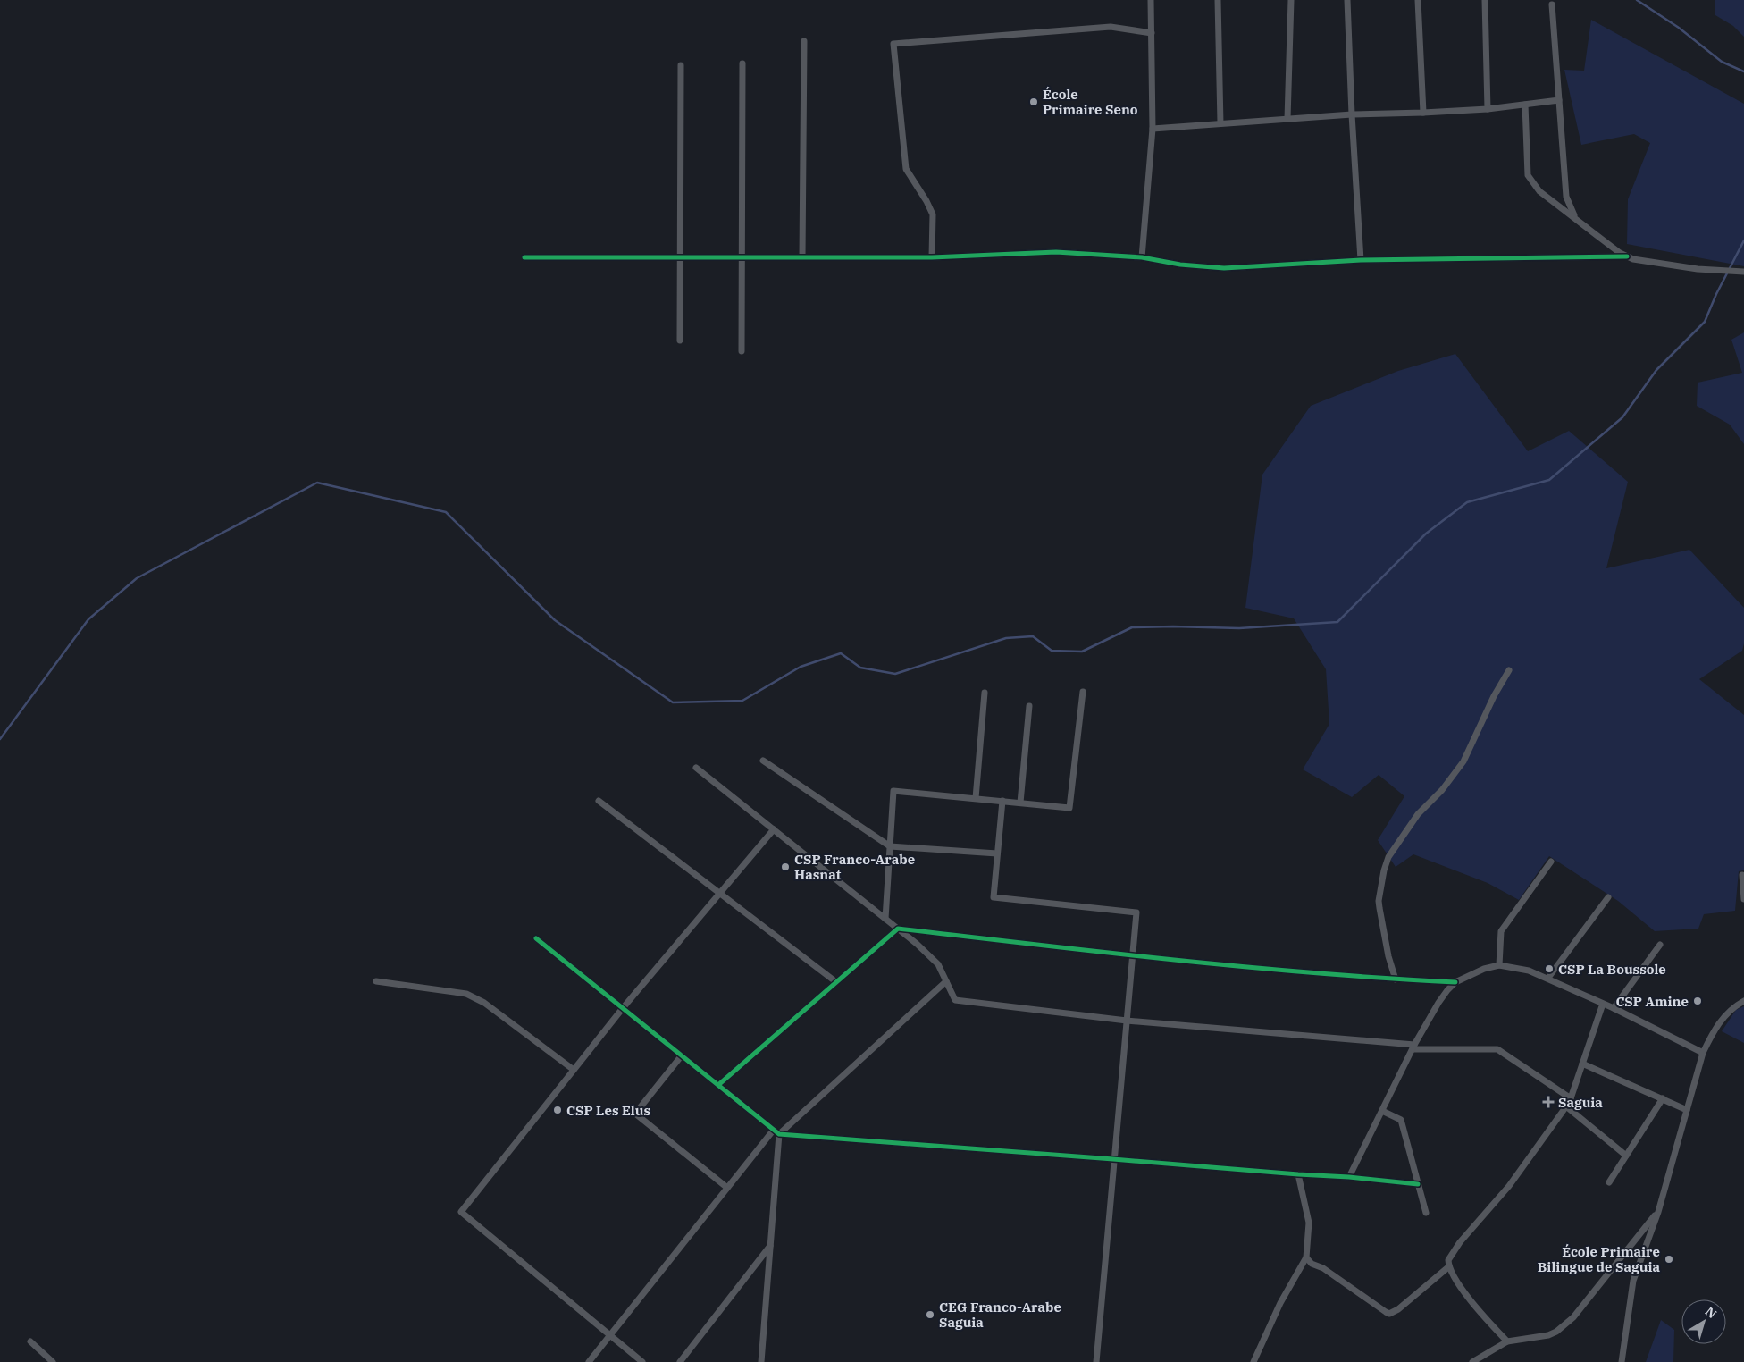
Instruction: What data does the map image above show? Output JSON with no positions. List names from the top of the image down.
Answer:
{
  "places": {
    "other": [
      "École Primaire Seno",
      "CSP Franco-Arabe Hasnat",
      "CSP La Boussole",
      "CSP Amine",
      "CSP Les Elus",
      "École Primaire Bilingue de Saguia",
      "CEG Franco-Arabe Saguia"
    ],
    "health": ["Saguia"]
  },
  "north": "top right"
}
